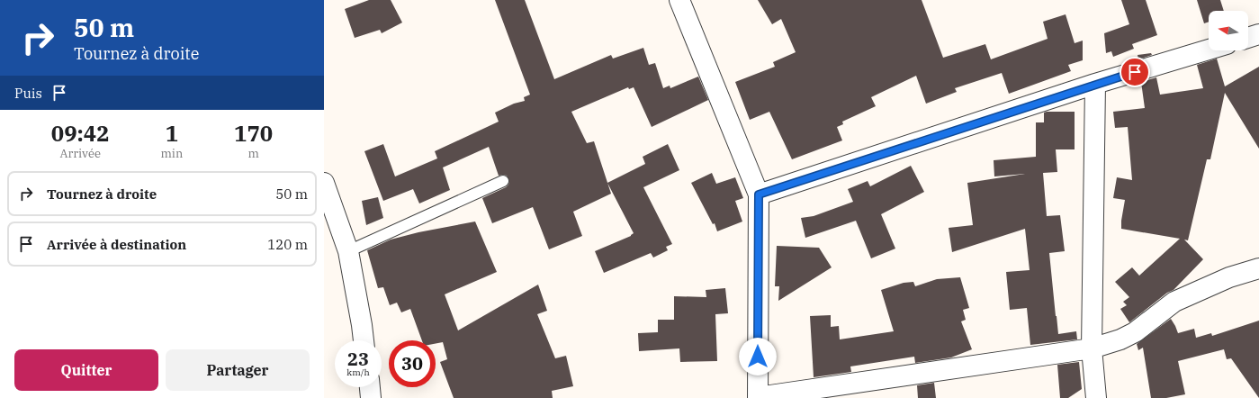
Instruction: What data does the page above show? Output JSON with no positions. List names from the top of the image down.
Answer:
{
  "north": "left",
  "page": {
    "turn": ["50 m", "Tournez à droite"],
    "then": "Puis",
    "eta": [
      "09:42",
      "Arrivée",
      "1",
      "min",
      "170",
      "m"
    ],
    "list": [
      {
        "name": "Tournez à droite",
        "value": "50 m"
      },
      {
        "name": "Arrivée à destination",
        "value": "120 m"
      }
    ],
    "speed": "23 km/h",
    "limit": "30",
    "buttons": ["Quitter", "Partager"]
  }
}
